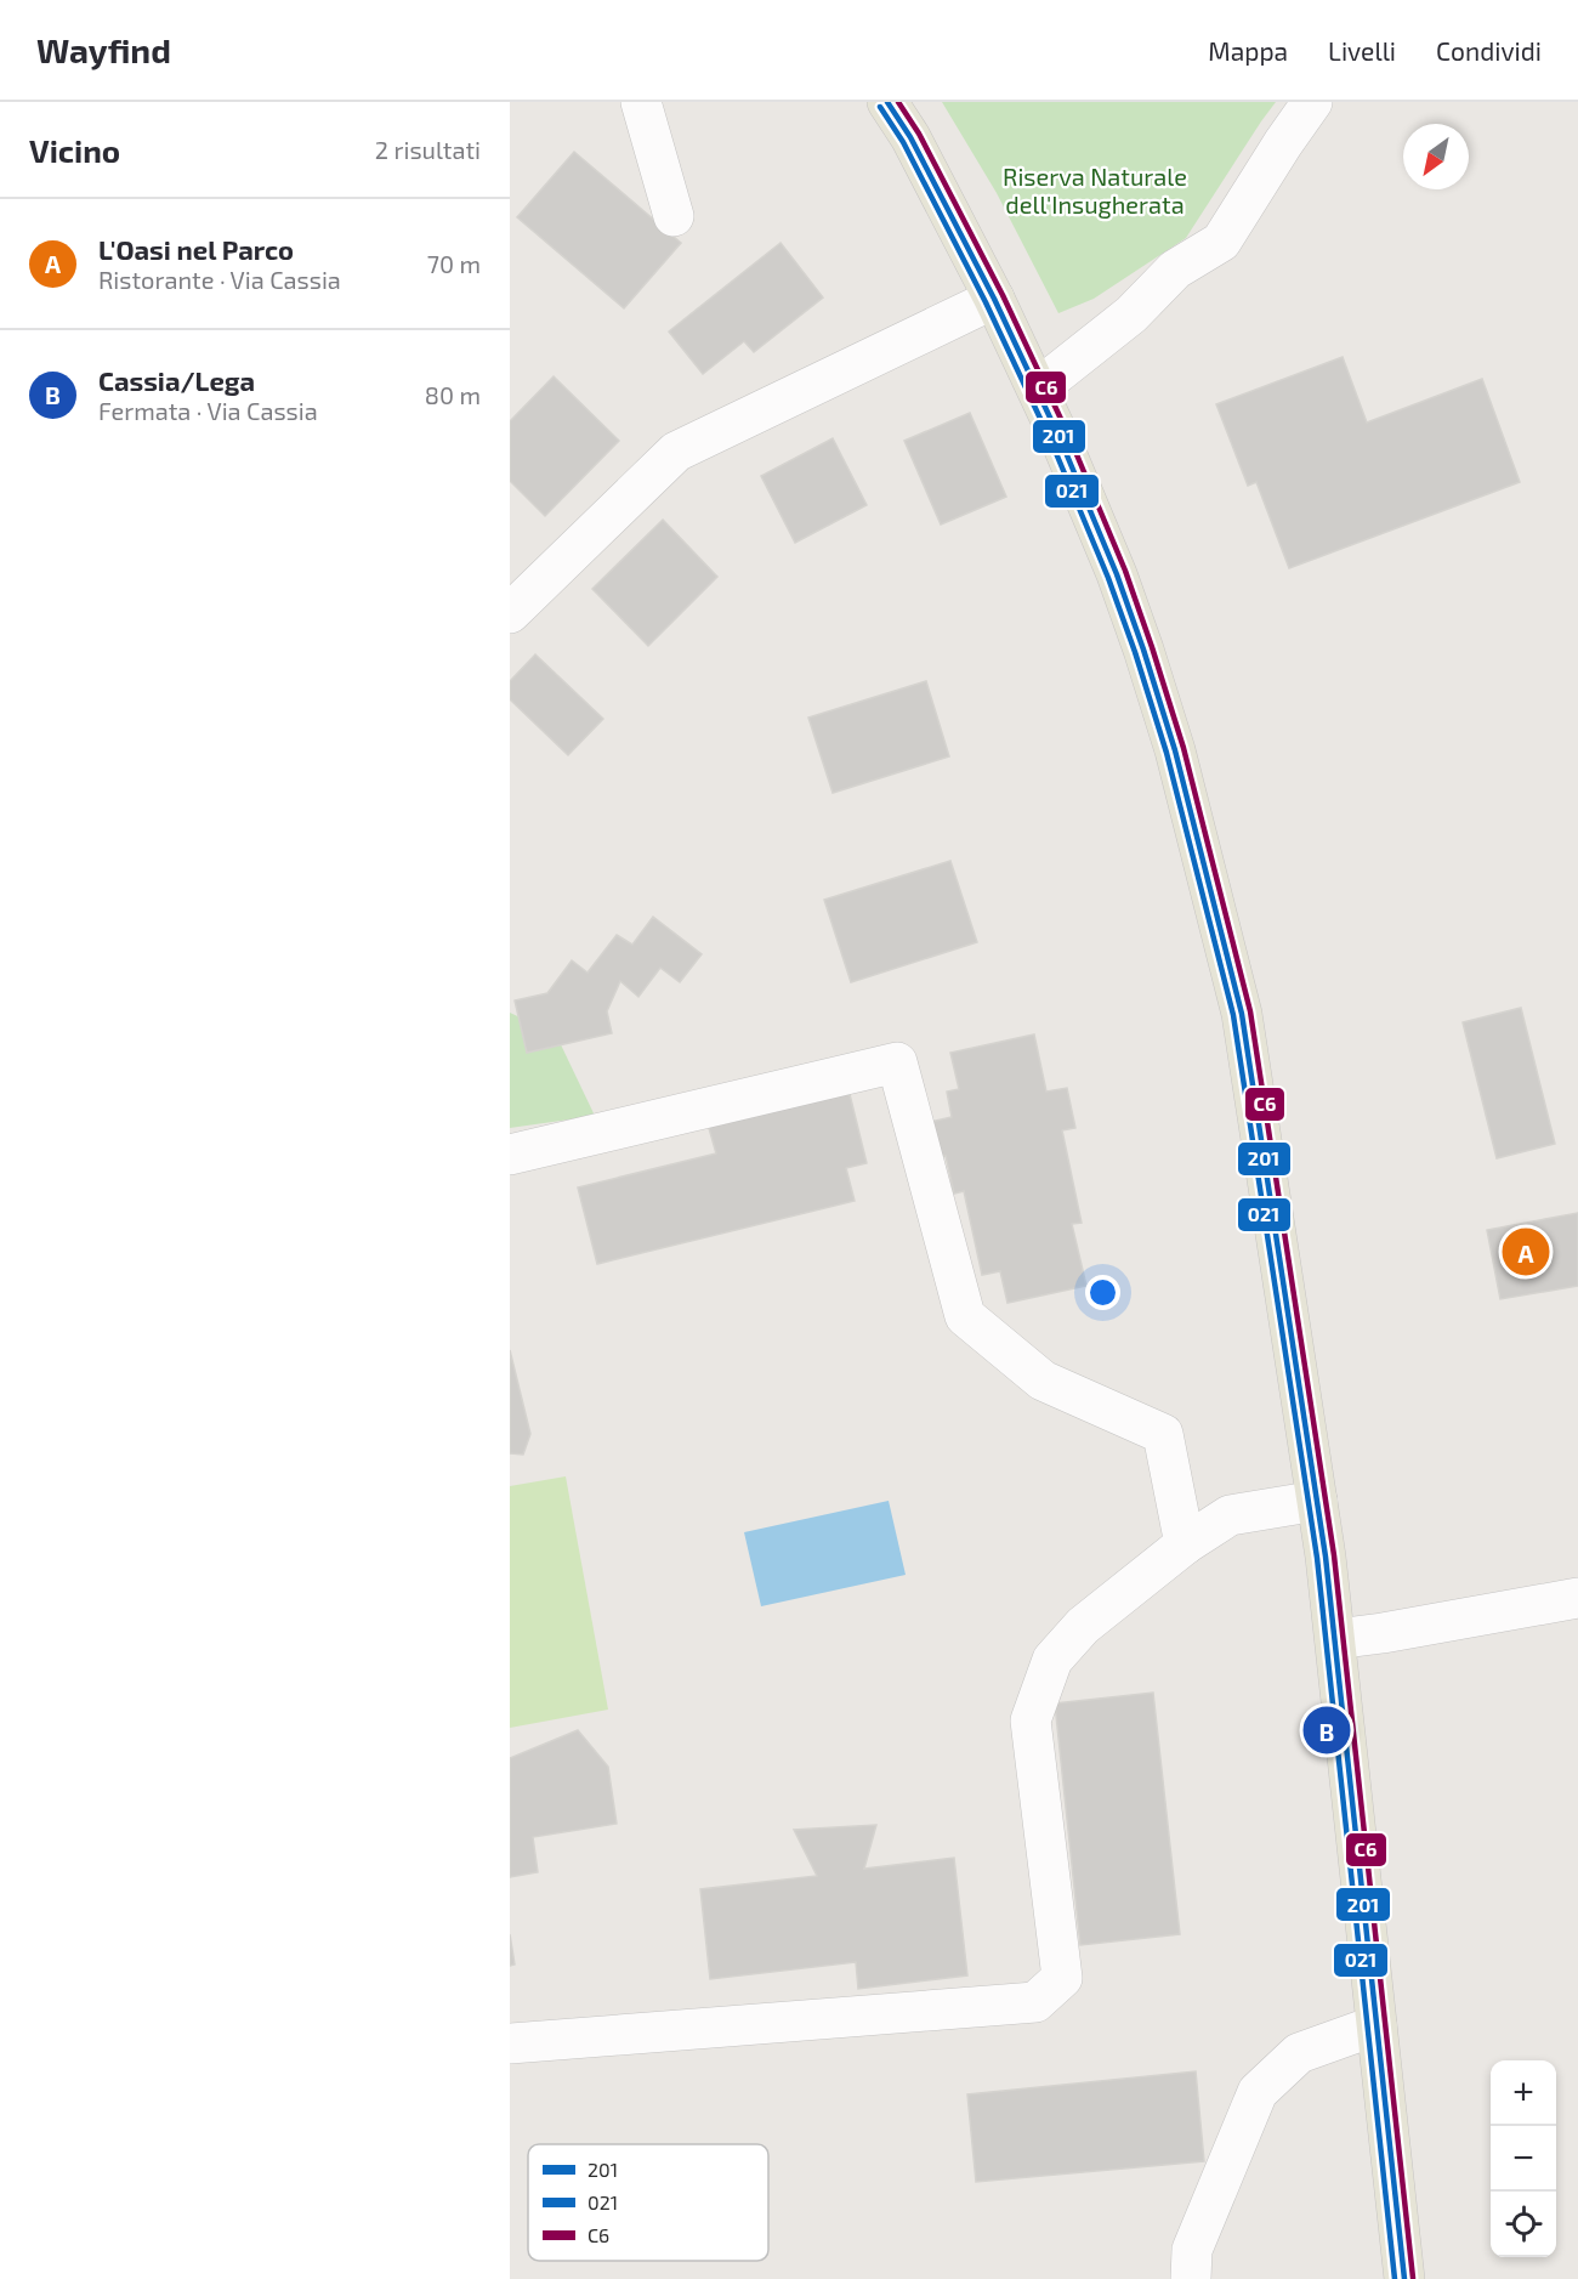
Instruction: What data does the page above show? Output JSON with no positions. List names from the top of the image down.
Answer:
{
  "parks": ["Riserva Naturale dell'Insugherata"],
  "lines": ["transit line 201", "transit line C6", "transit line 021"],
  "legend": ["201", "021", "C6"],
  "north": "bottom left",
  "page": {
    "header": "Wayfind",
    "nav": ["Mappa", "Livelli", "Condividi"],
    "heading": ["Vicino", "2 risultati"],
    "list": [
      {
        "mark": "A",
        "name": "L'Oasi nel Parco",
        "note": "Ristorante · Via Cassia",
        "value": "70 m"
      },
      {
        "mark": "B",
        "name": "Cassia/Lega",
        "note": "Fermata · Via Cassia",
        "value": "80 m"
      }
    ],
    "pins": ["A", "B"],
    "map_buttons": ["+", "−"]
  }
}
